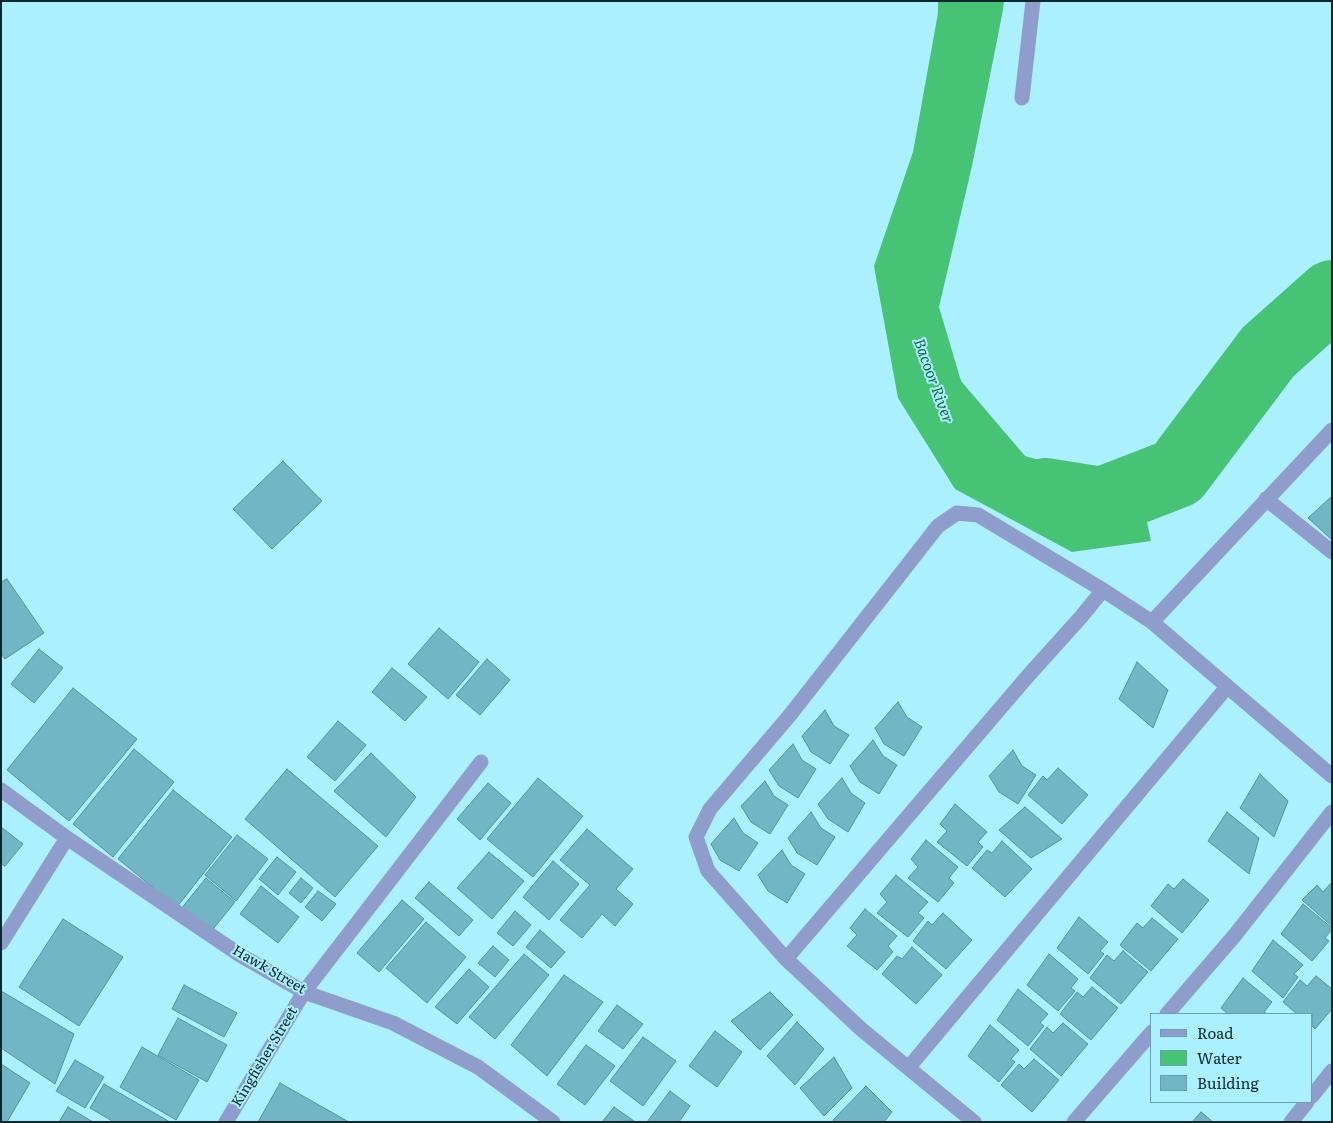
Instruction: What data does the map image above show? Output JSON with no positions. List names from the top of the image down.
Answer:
{
  "streets": {
    "street": ["Hawk Street", "Kingfisher Street"]
  },
  "crossings": [
    ["Hawk Street", "Kingfisher Street"]
  ],
  "water": ["Bacoor River"],
  "legend": ["Road", "Water", "Building"]
}
